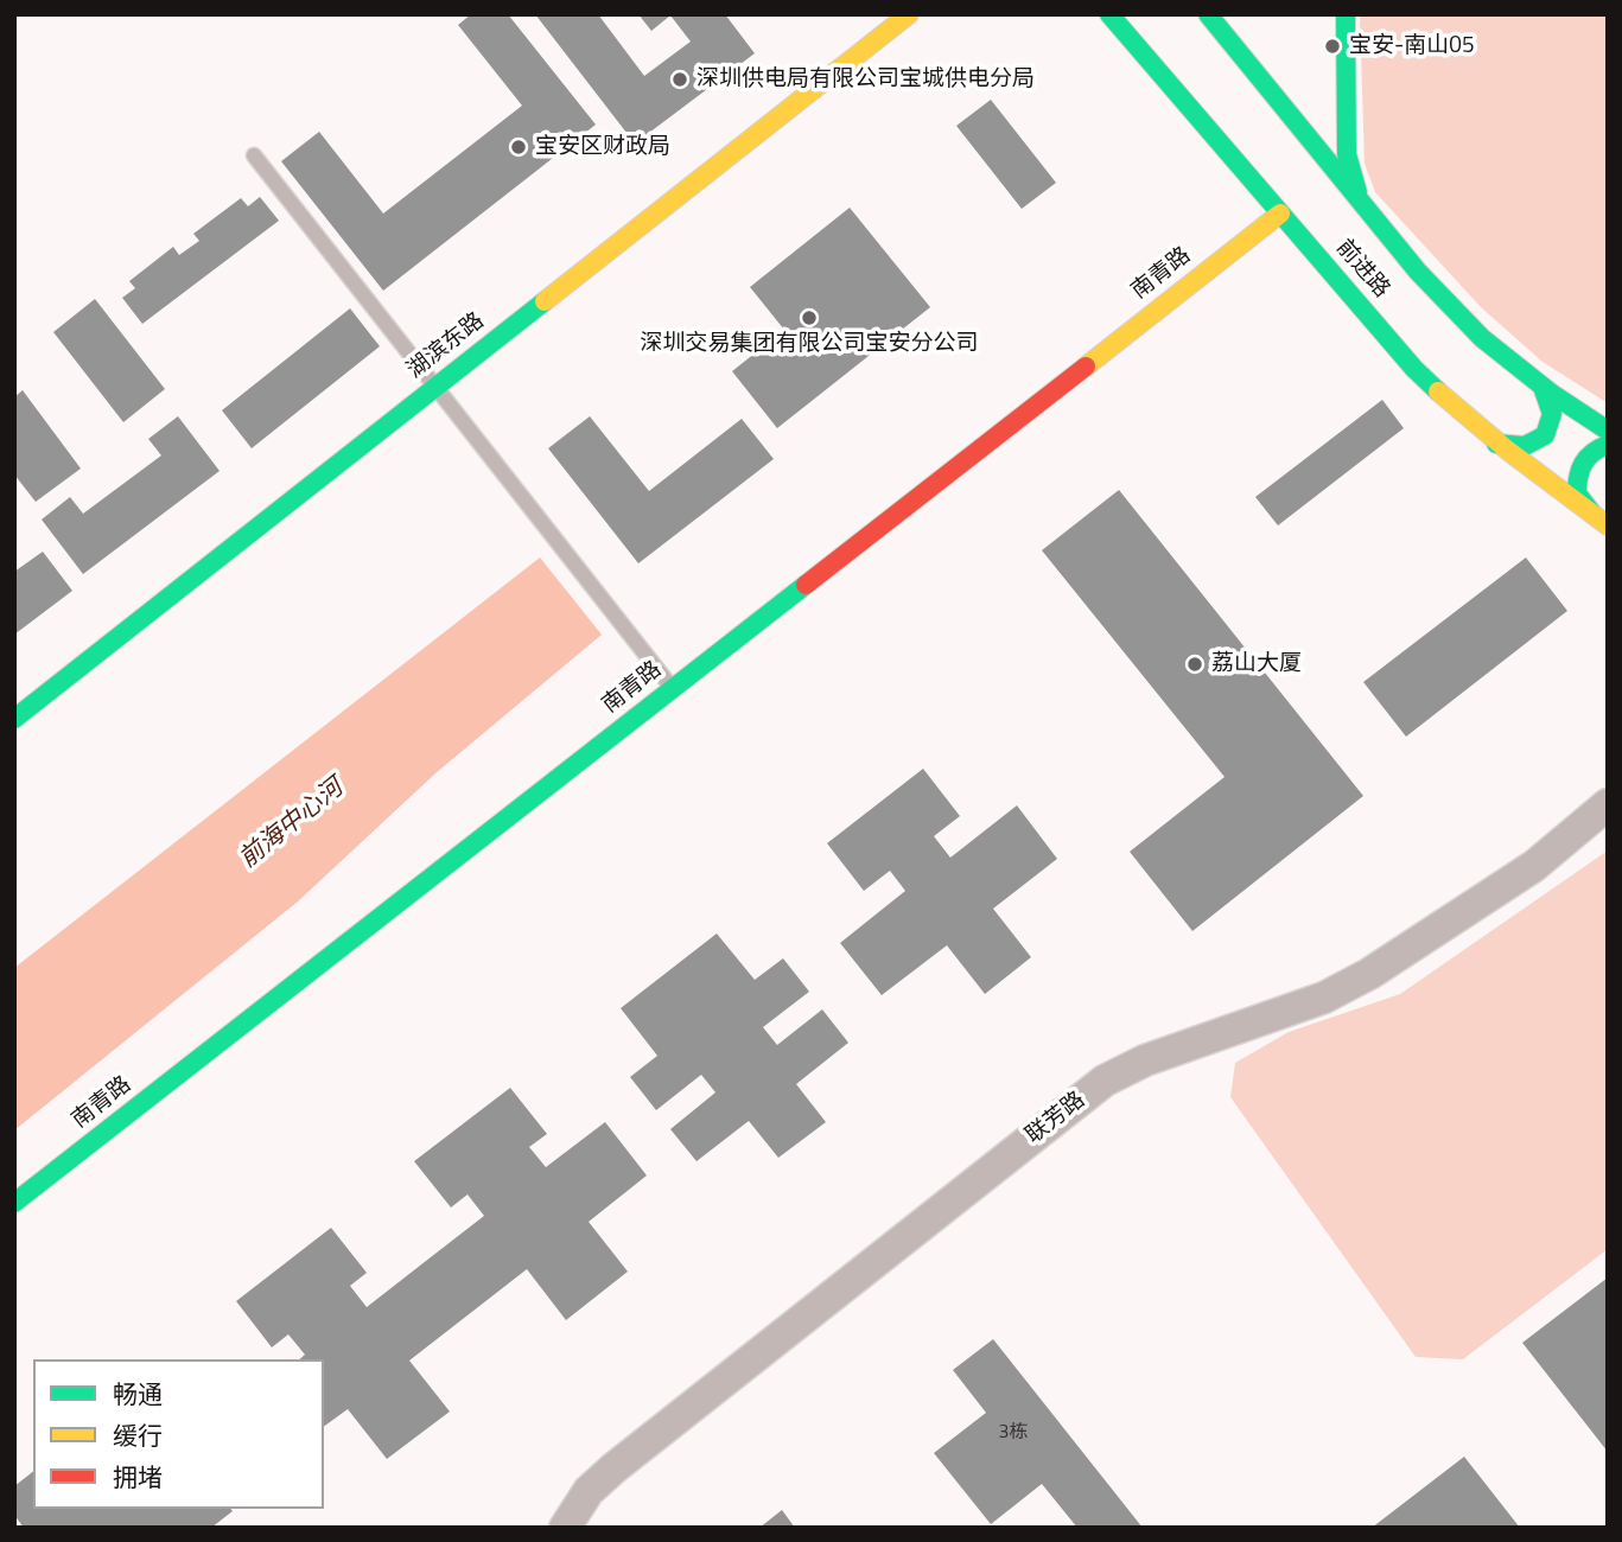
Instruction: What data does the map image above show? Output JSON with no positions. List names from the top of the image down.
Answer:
{
  "streets": {
    "main road": ["前进路", "南青路", "湖滨东路"],
    "street": ["联芳路"]
  },
  "crossings": [
    ["前进路", "南青路"]
  ],
  "water": ["前海中心河"],
  "places": [
    "宝安-南山05",
    "深圳供电局有限公司宝城供电分局",
    "宝安区财政局",
    "深圳交易集团有限公司宝安分公司",
    "荔山大厦"
  ],
  "house_numbers": ["3栋"],
  "legend": ["畅通", "缓行", "拥堵"]
}
